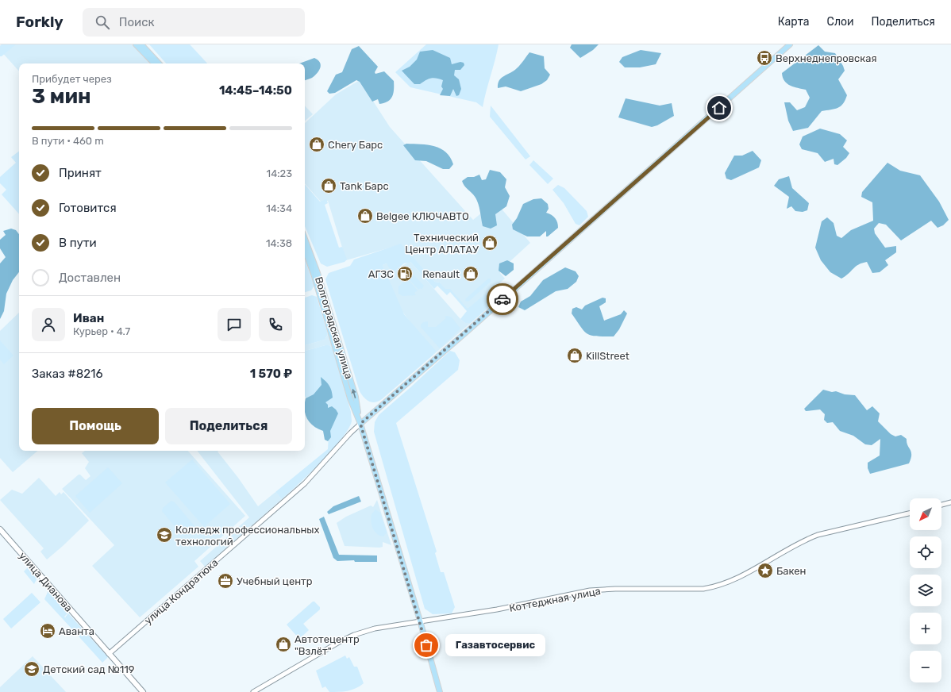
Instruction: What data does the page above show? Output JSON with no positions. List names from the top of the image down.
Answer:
{
  "streets": {
    "main road": ["Волгоградская улица", "улица Дианова", "улица Кондратюка"],
    "street": ["Коттеджная улица"]
  },
  "crossings": [
    ["Волгоградская улица", "улица Кондратюка"],
    ["Волгоградская улица", "Коттеджная улица"],
    ["улица Дианова", "улица Кондратюка"]
  ],
  "places": {
    "bus stop": ["Верхнеднепровская"],
    "shop": [
      "Chery Барс",
      "Tank Барс",
      "Belgee КЛЮЧАВТО",
      "Технический Центр АЛАТАУ",
      "Renault",
      "KillStreet",
      "Автотецентр \"Взлёт\""
    ],
    "fuel station": ["АГЗС"],
    "school or university": ["Колледж профессиональных технологий", "Детский сад №119"],
    "place": ["Бакен"],
    "office": ["Учебный центр"],
    "hotel": ["Аванта"],
    "other": ["Газавтосервис"]
  },
  "north": "bottom left",
  "page": {
    "header": "Forkly",
    "search": "Поиск",
    "nav": ["Карта", "Слои", "Поделиться"],
    "heading": ["3 мин", "Прибудет через", "14:45–14:50"],
    "panel": [
      "Иван",
      "Курьер · 4.7",
      "Заказ #8216",
      "1 570 ₽"
    ],
    "bar": "В пути · 460 m",
    "list": [
      ["Принят", "14:23"],
      ["Готовится", "14:34"],
      ["В пути", "14:38"],
      "Доставлен"
    ],
    "buttons": ["Помощь", "Поделиться"],
    "map_buttons": ["+", "−"],
    "bubble": "Газавтосервис"
  }
}
